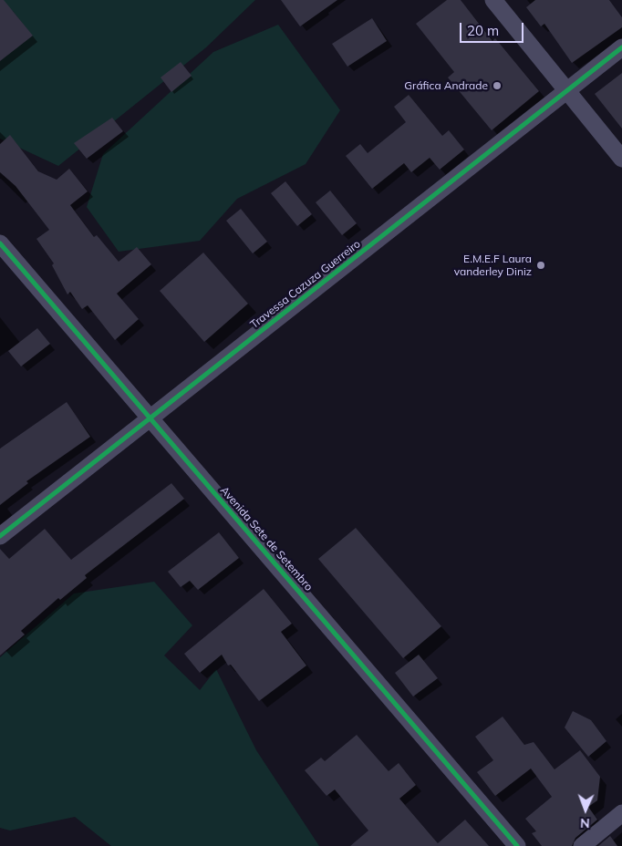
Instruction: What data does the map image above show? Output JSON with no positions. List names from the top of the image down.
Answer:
{
  "streets": {
    "street": ["Travessa Cazuza Guerreiro", "Avenida Sete de Setembro"]
  },
  "crossings": [
    ["Travessa Cazuza Guerreiro", "Avenida Sete de Setembro"]
  ],
  "places": ["Gráfica Andrade", "E.M.E.F Laura vanderley Diniz"],
  "scale_bar": "20 m",
  "north": "bottom"
}
